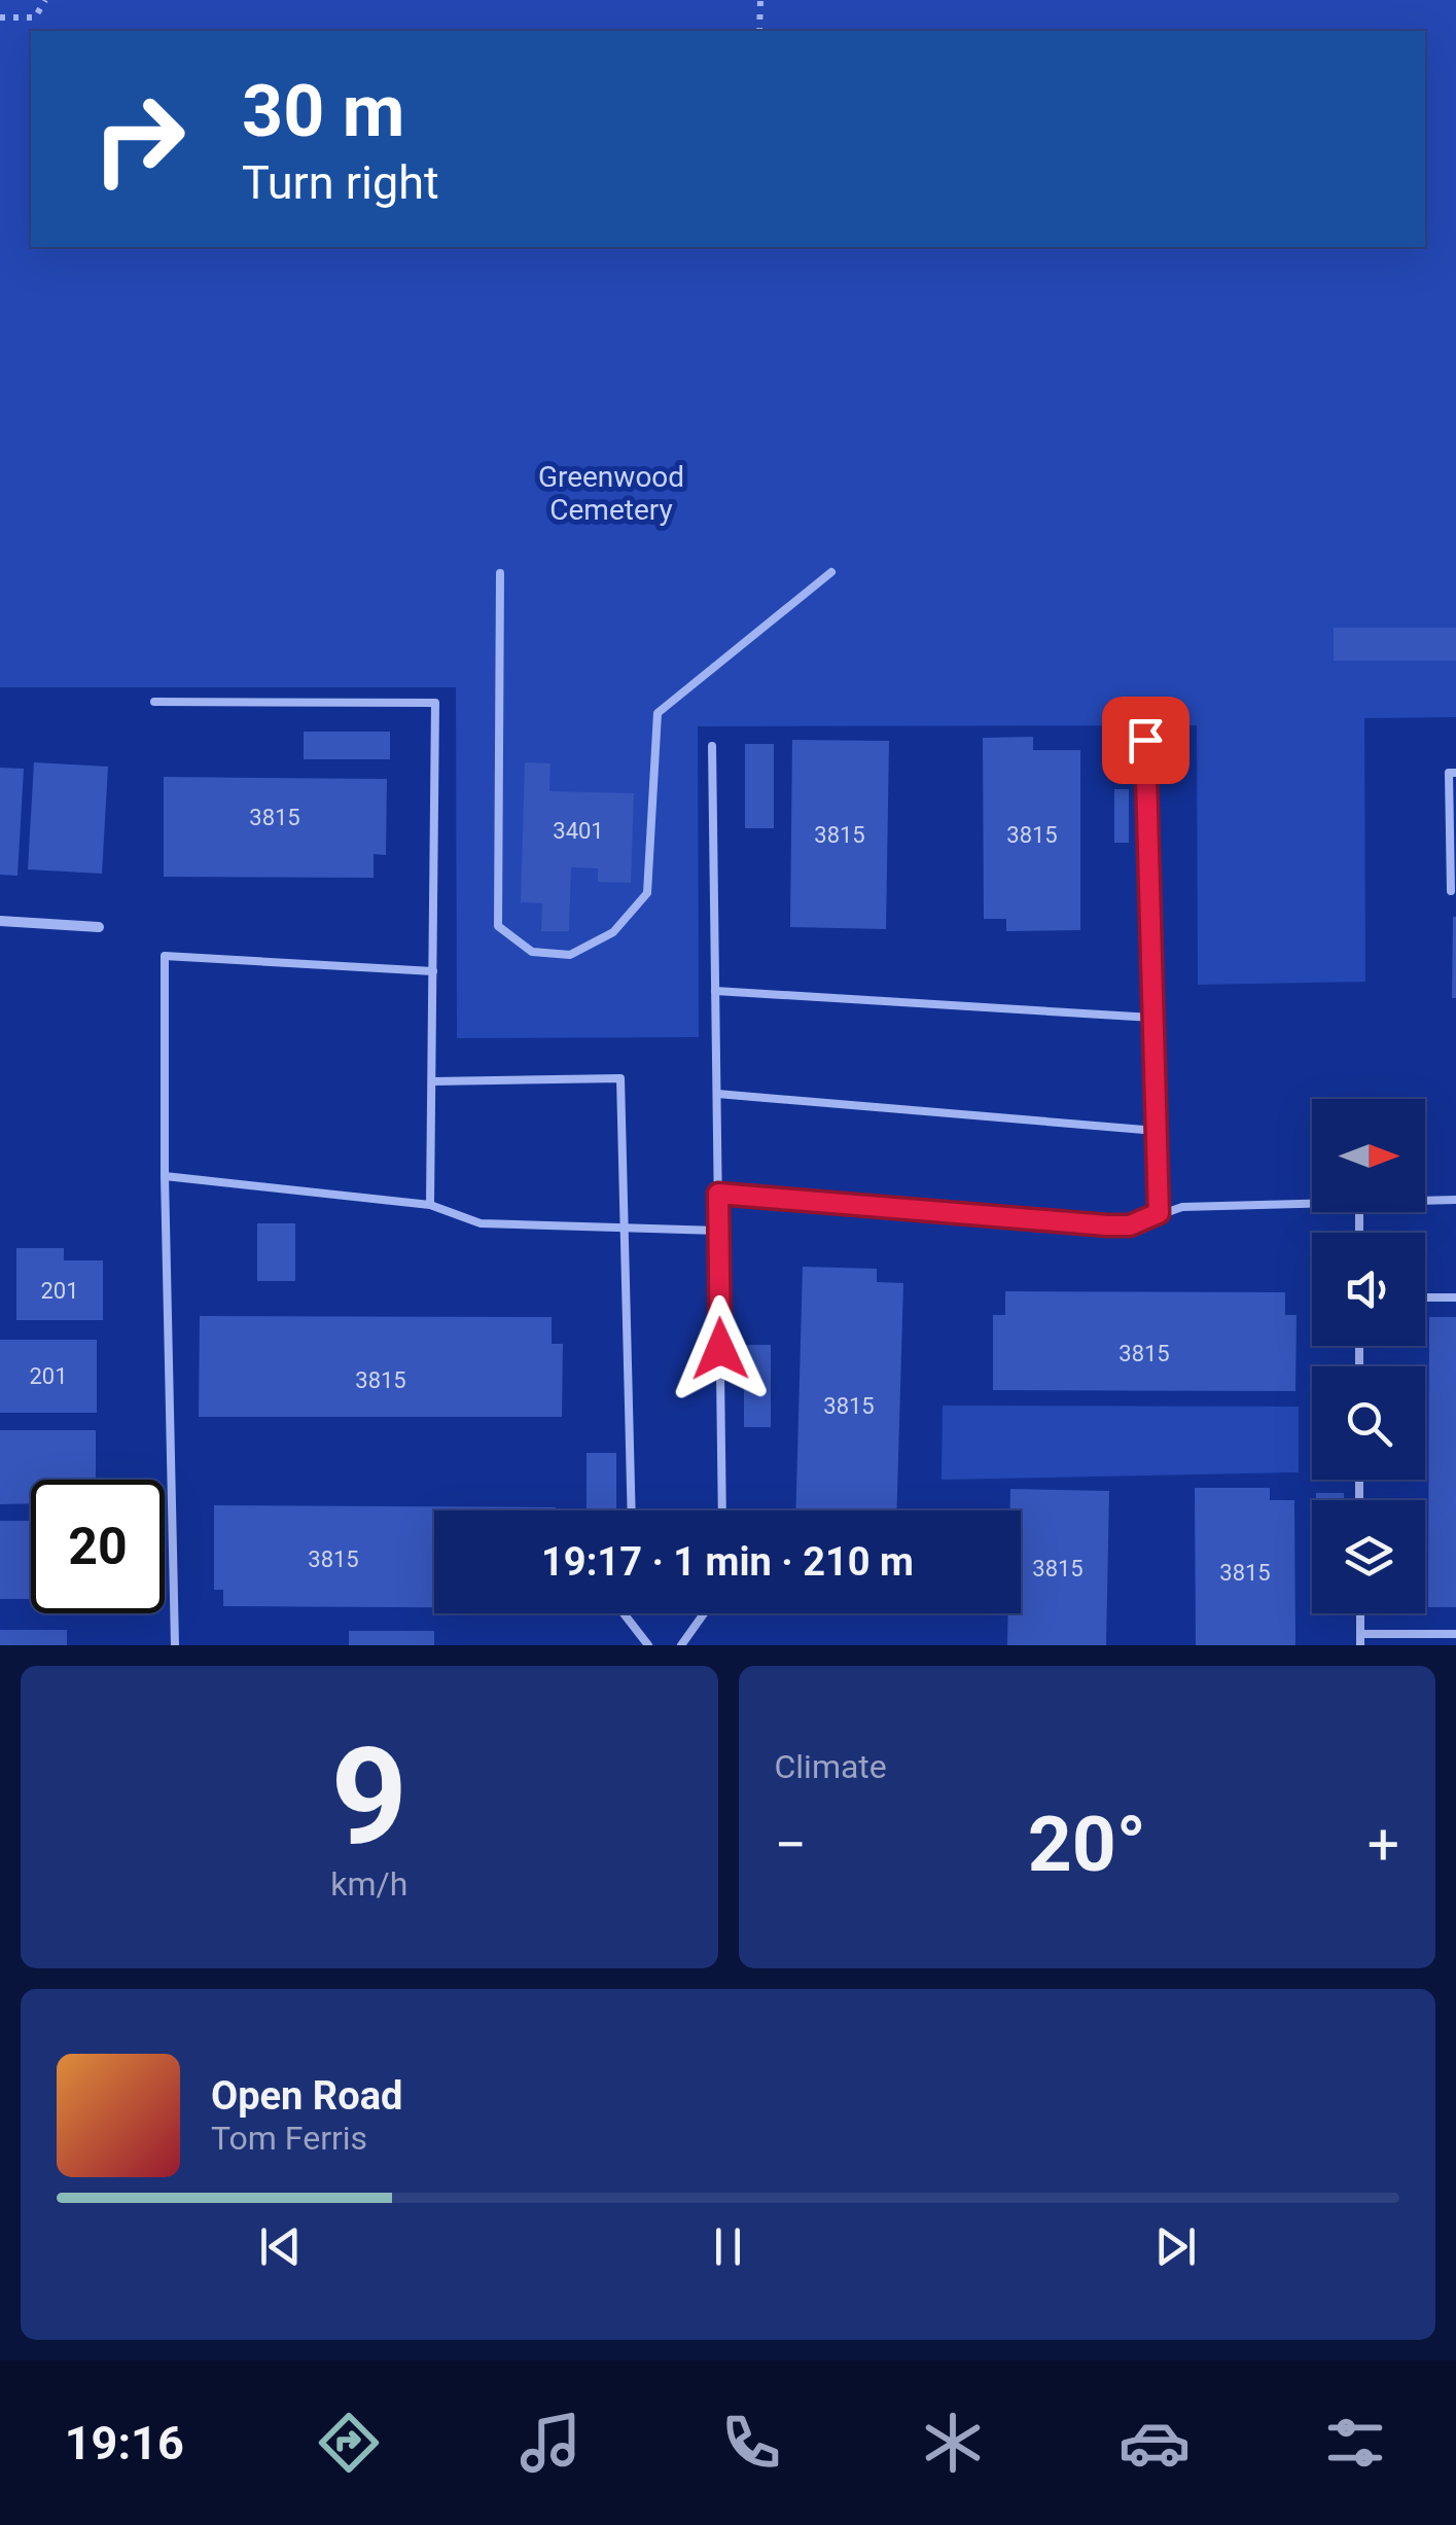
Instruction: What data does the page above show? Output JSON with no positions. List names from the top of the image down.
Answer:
{
  "parks": ["Greenwood Cemetery"],
  "house_numbers": [
    "3815",
    "3401",
    "3815",
    "3815",
    "201",
    "3815",
    "201",
    "3815",
    "3815",
    "3815",
    "3815",
    "3815"
  ],
  "north": "right",
  "page": {
    "turn": ["30 m", "Turn right"],
    "limit": "20",
    "trip": "19:17 · 1 min · 210 m",
    "tile": [
      ["9", "km/h"],
      "Climate"
    ],
    "heat": ["−", "20°", "+"],
    "song": ["Open Road", "Tom Ferris"],
    "tabs": "19:16"
  }
}
